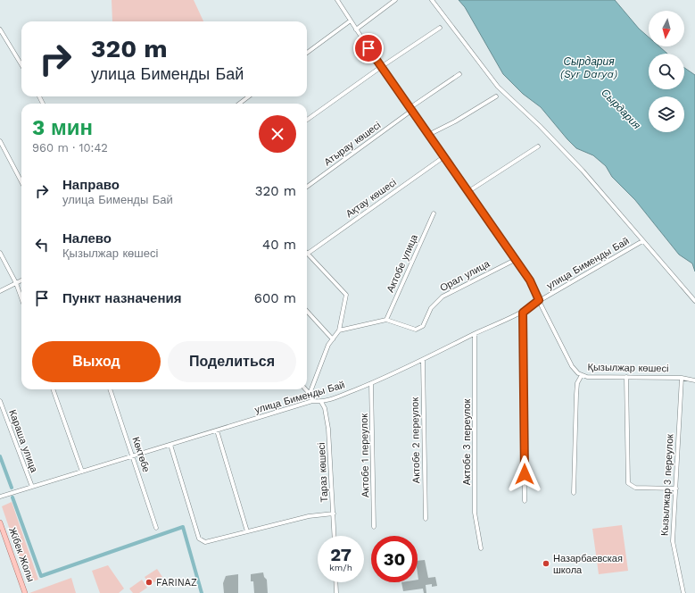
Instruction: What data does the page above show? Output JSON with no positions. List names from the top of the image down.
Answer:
{
  "streets": {
    "main road": ["Жібек Жолы"],
    "street": [
      "Атырау көшесі",
      "Ақтау көшесі",
      "Актобе улица",
      "улица Бименды Бай",
      "Орал улица",
      "Қызылжар көшесі",
      "Актобе 2 переулок",
      "Караша улица",
      "Актобе 3 переулок",
      "Көктөбе",
      "Актобе 1 переулок",
      "Тараз көшесі",
      "Кызылжар 3 переулок"
    ]
  },
  "crossings": [
    ["Атырау көшесі", "Қызылжар көшесі"],
    ["Ақтау көшесі", "Қызылжар көшесі"],
    ["Актобе улица", "Орал улица"],
    ["улица Бименды Бай", "Қызылжар көшесі"],
    ["улица Бименды Бай", "Актобе 2 переулок"],
    ["улица Бименды Бай", "Караша улица"],
    ["улица Бименды Бай", "Актобе 3 переулок"],
    ["улица Бименды Бай", "Көктөбе"],
    ["улица Бименды Бай", "Актобе 1 переулок"],
    ["улица Бименды Бай", "Тараз көшесі"],
    ["Орал улица", "Қызылжар көшесі"],
    ["Қызылжар көшесі", "Кызылжар 3 переулок"]
  ],
  "water": ["Сырдария (Syr Darya)", "Сырдария"],
  "places": ["Назарбаевская школа", "FARINAZ"],
  "north": "bottom",
  "page": {
    "turn": ["320 m", "улица Бименды Бай"],
    "heading": ["3 мин", "960 m · 10:42"],
    "list": [
      {
        "name": "Направо",
        "note": "улица Бименды Бай",
        "value": "320 m"
      },
      {
        "name": "Налево",
        "note": "Қызылжар көшесі",
        "value": "40 m"
      },
      {
        "name": "Пункт назначения",
        "value": "600 m"
      }
    ],
    "buttons": ["Выход", "Поделиться"],
    "speed": "27 km/h",
    "limit": "30"
  }
}
